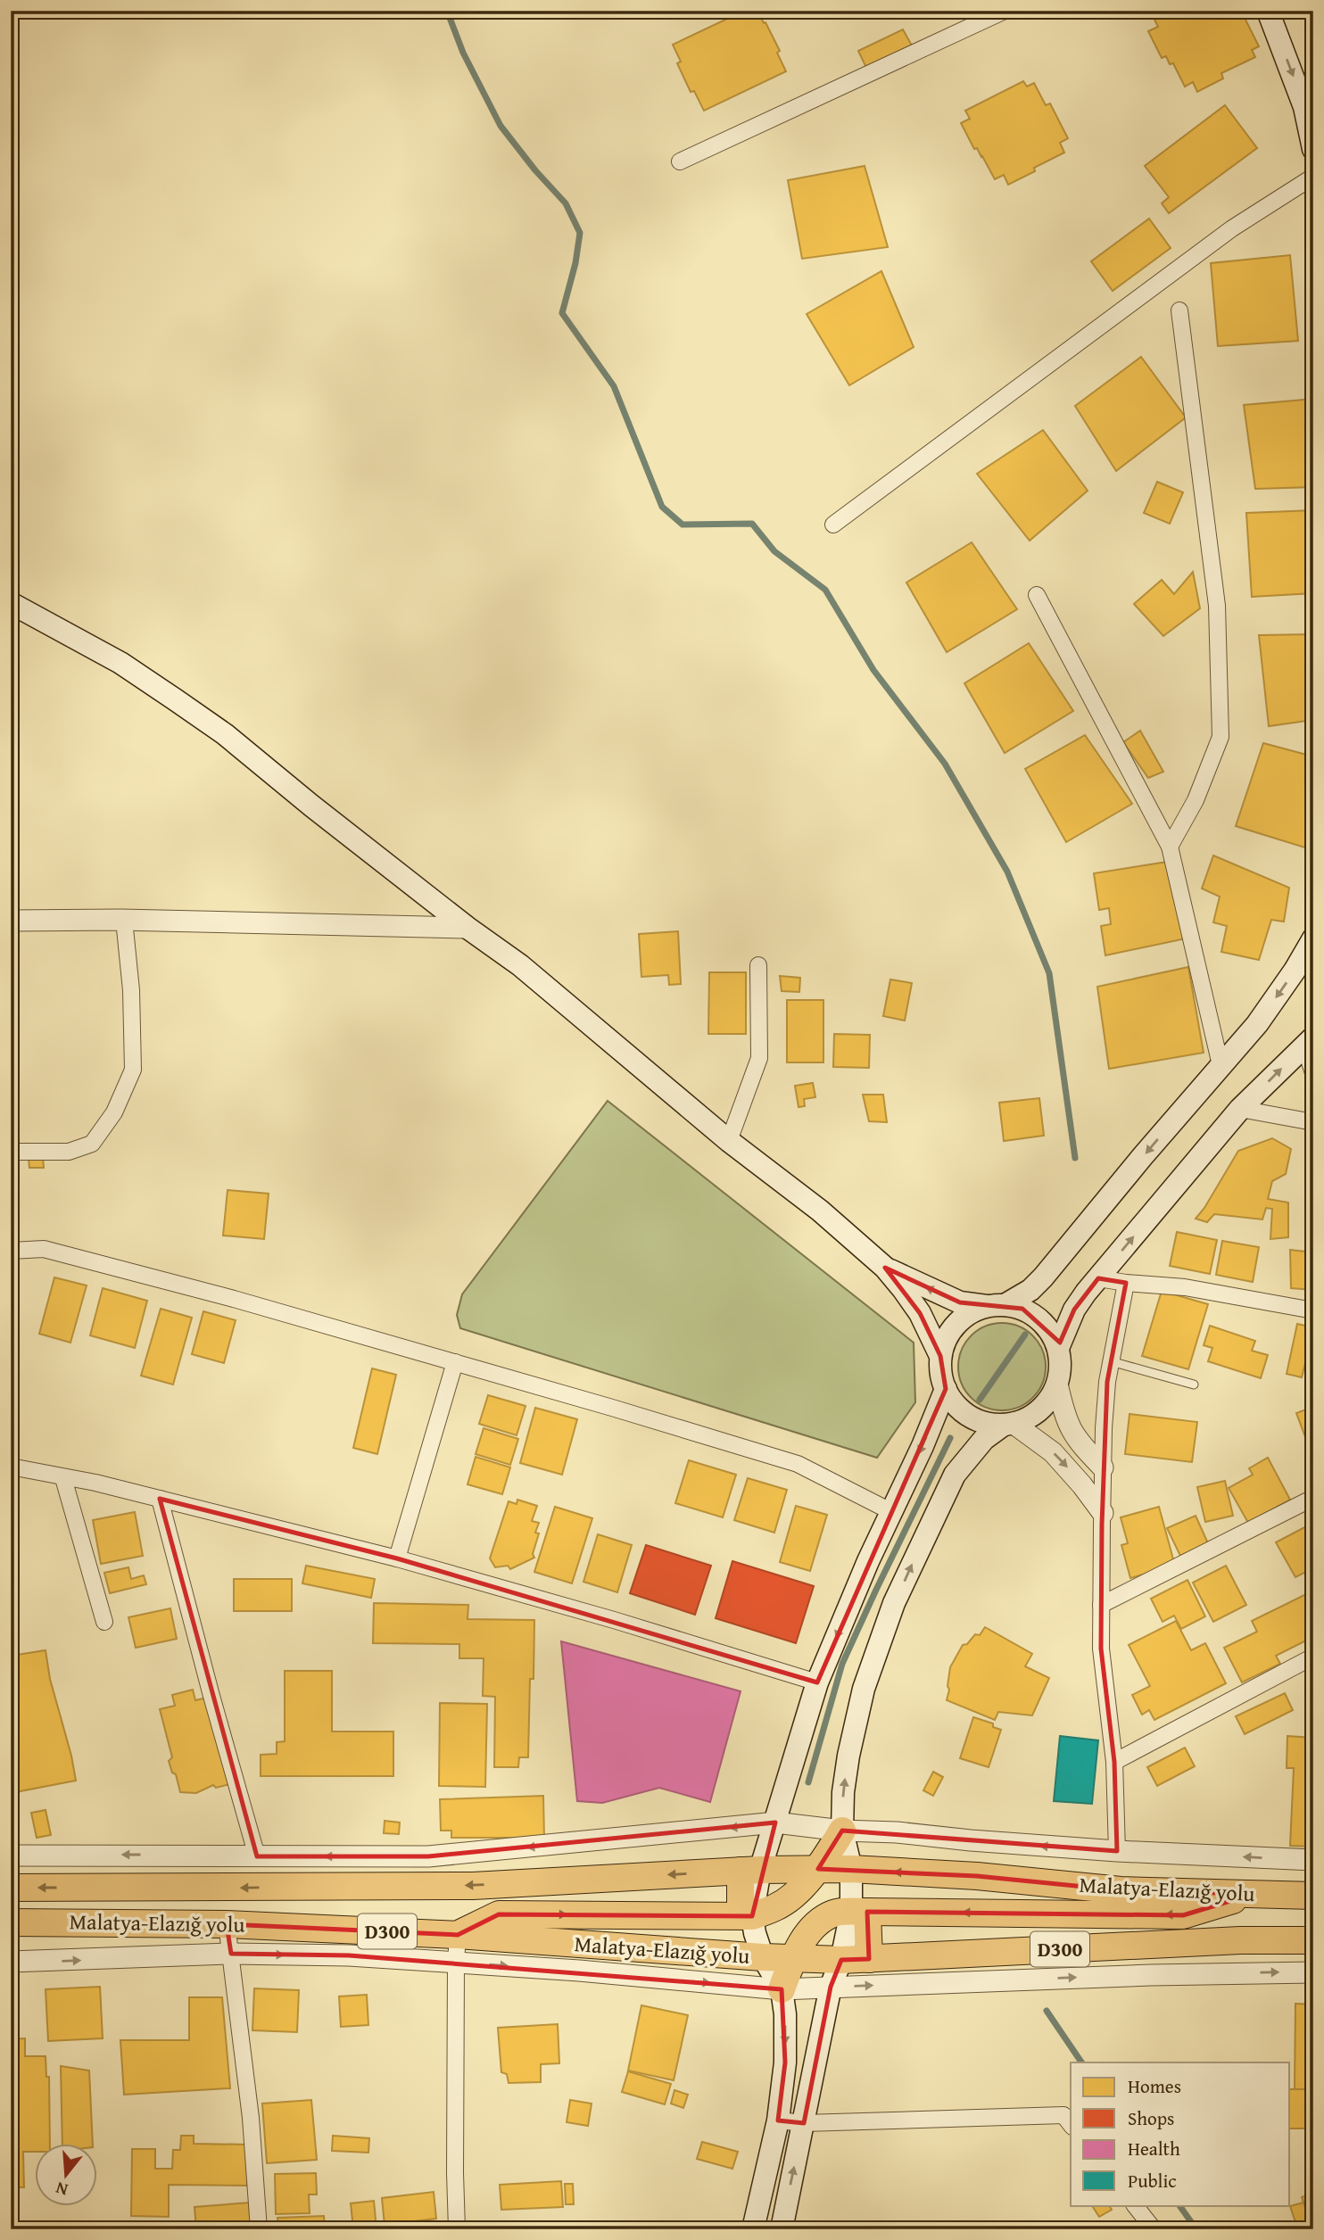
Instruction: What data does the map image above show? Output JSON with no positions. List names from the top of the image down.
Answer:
{
  "streets": {
    "highway": ["Malatya-Elazığ yolu", "D300"]
  },
  "legend": [
    "Homes",
    "Shops",
    "Health",
    "Public"
  ],
  "north": "bottom"
}
